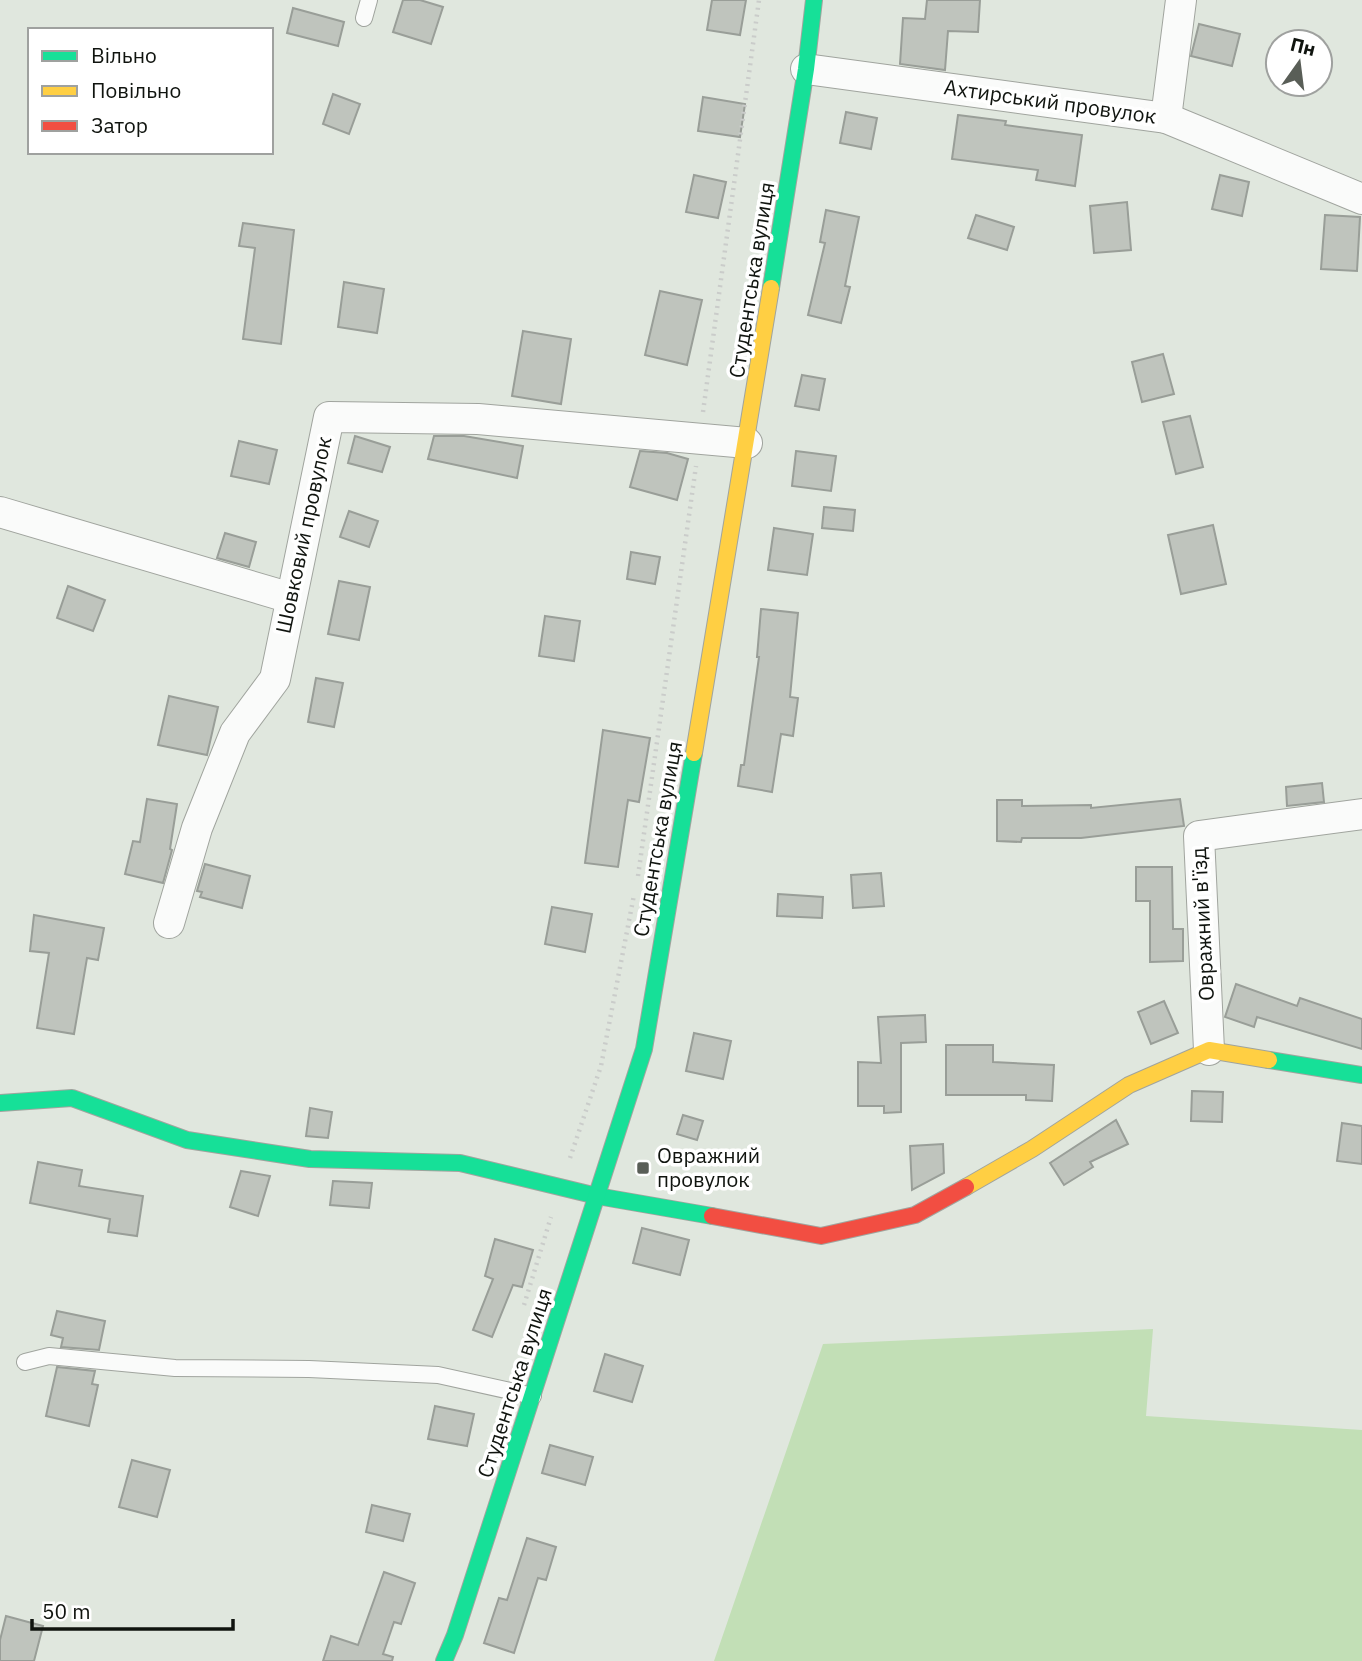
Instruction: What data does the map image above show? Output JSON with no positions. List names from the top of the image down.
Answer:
{
  "streets": {
    "main road": ["Студентська вулиця"],
    "street": ["Ахтирський провулок", "Шовковий провулок", "Овражний в'їзд"]
  },
  "crossings": [
    ["Ахтирський провулок", "Студентська вулиця"],
    ["Студентська вулиця", "Шовковий провулок"]
  ],
  "places": {
    "transit": ["Овражний провулок"]
  },
  "legend": ["Вільно", "Повільно", "Затор"],
  "scale_bar": "50 m",
  "north": "top"
}
